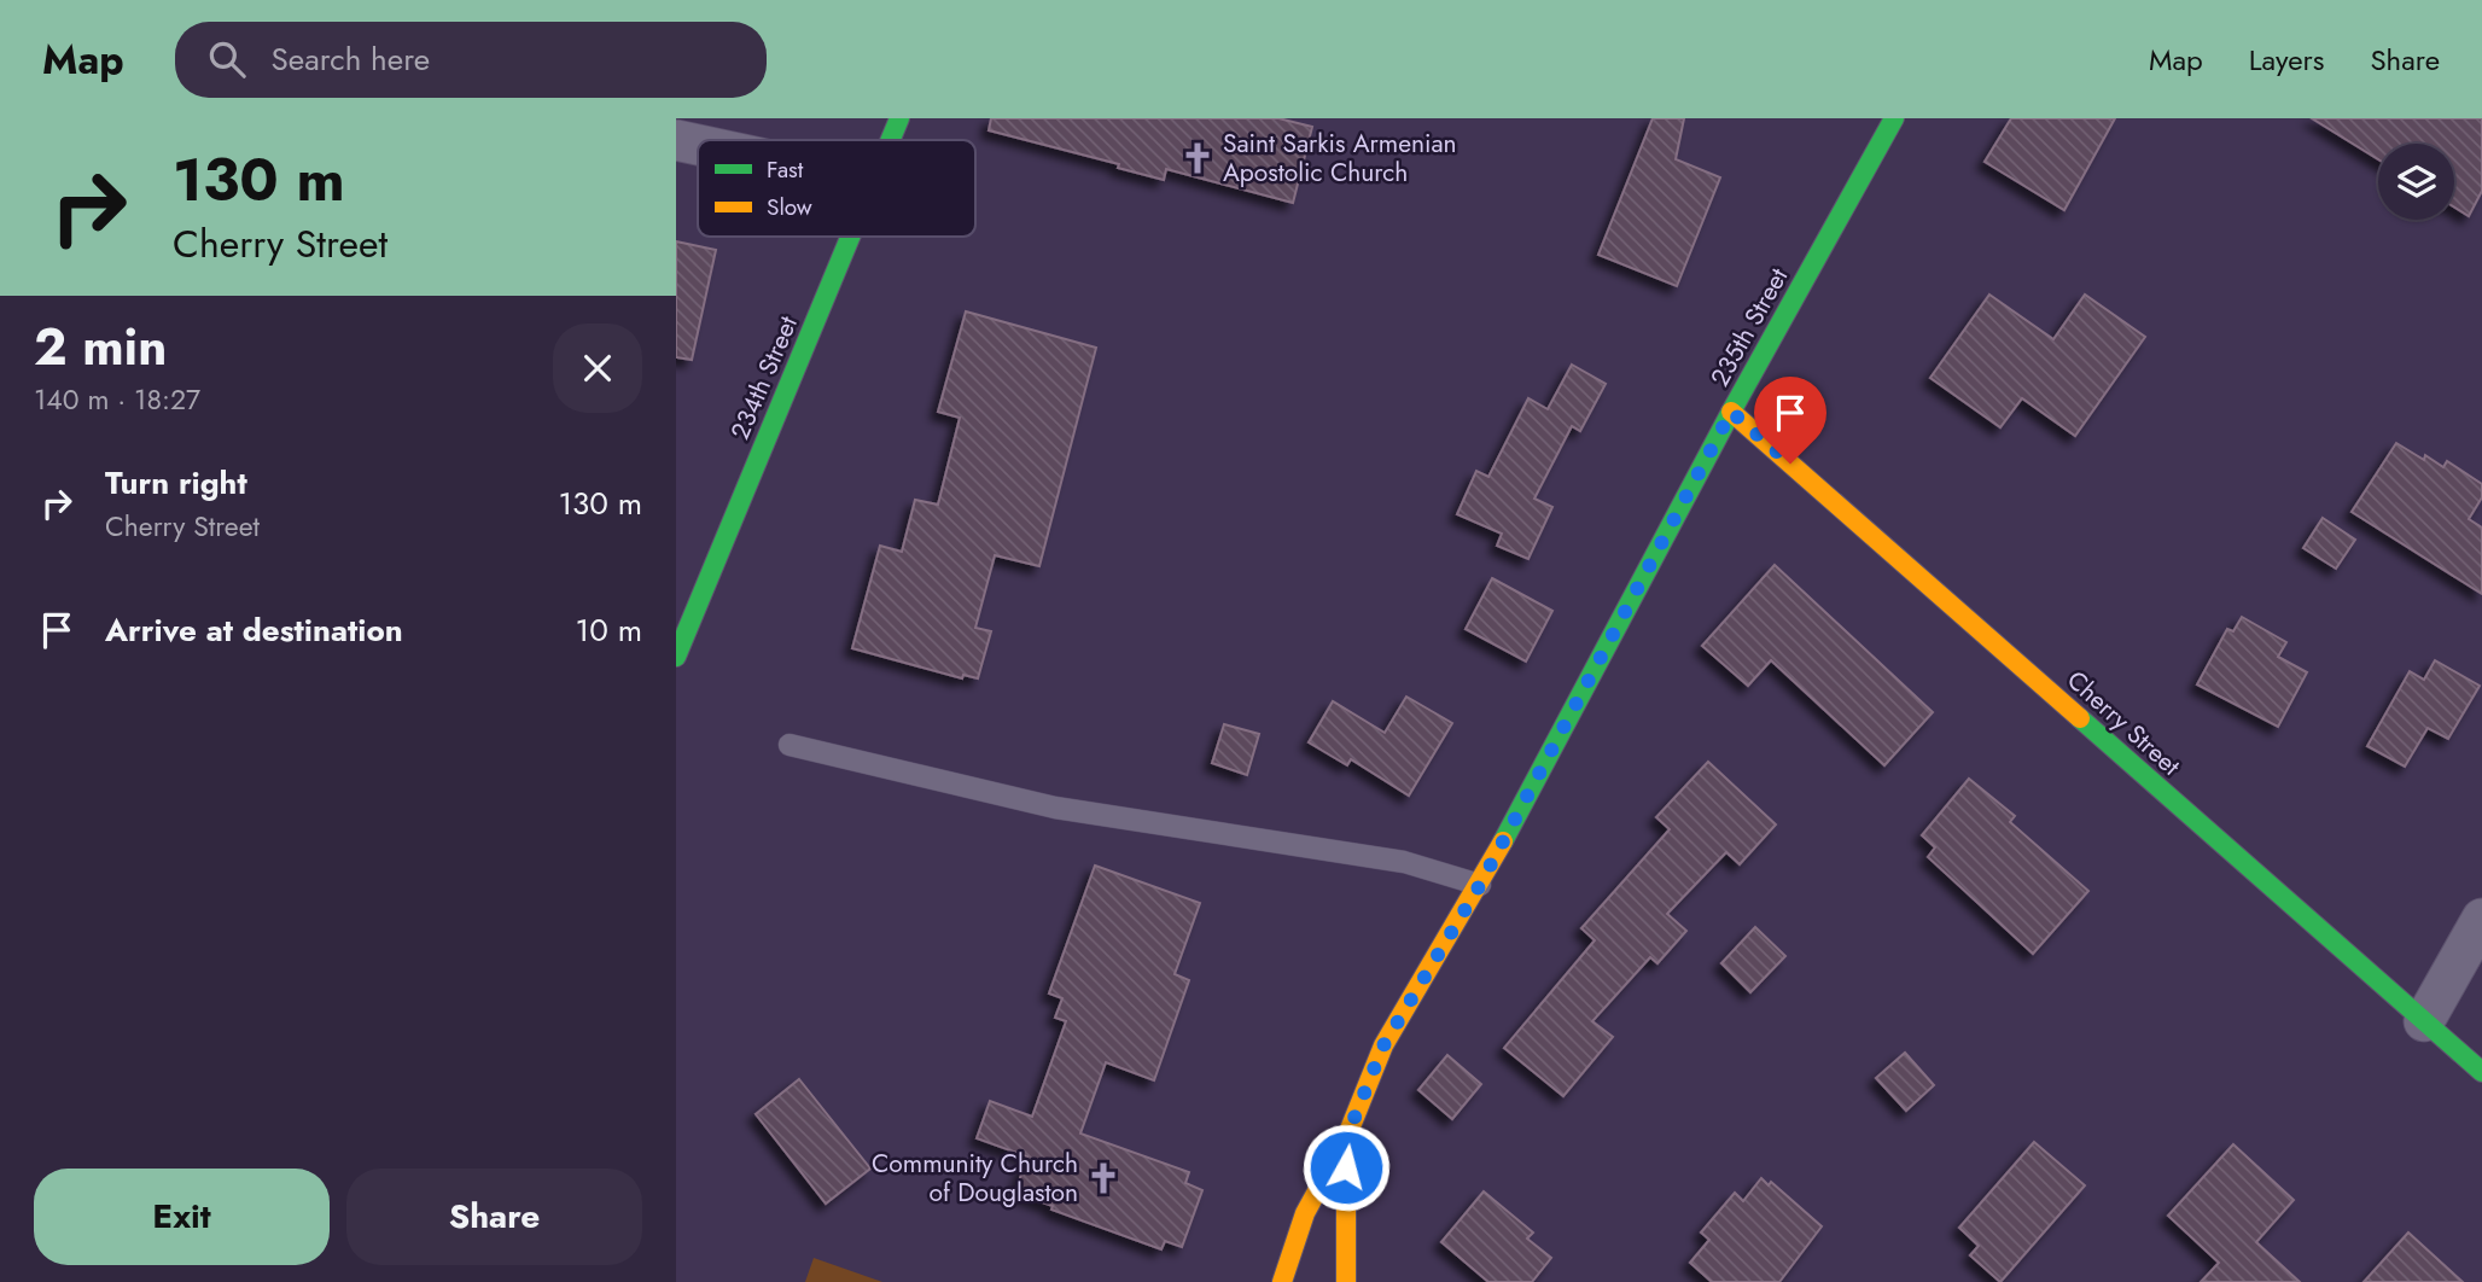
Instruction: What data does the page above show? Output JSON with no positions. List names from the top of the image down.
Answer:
{
  "streets": {
    "street": ["235th Street", "234th Street", "Cherry Street"]
  },
  "crossings": [
    ["235th Street", "Cherry Street"]
  ],
  "places": {
    "church": ["Saint Sarkis Armenian Apostolic Church", "Community Church of Douglaston"]
  },
  "legend": ["Fast", "Slow"],
  "page": {
    "header": "Map",
    "search": "Search here",
    "nav": ["Map", "Layers", "Share"],
    "turn": ["130 m", "Cherry Street"],
    "heading": ["2 min", "140 m · 18:27"],
    "list": [
      {
        "name": "Turn right",
        "note": "Cherry Street",
        "value": "130 m"
      },
      {
        "name": "Arrive at destination",
        "value": "10 m"
      }
    ],
    "buttons": ["Exit", "Share"]
  }
}
